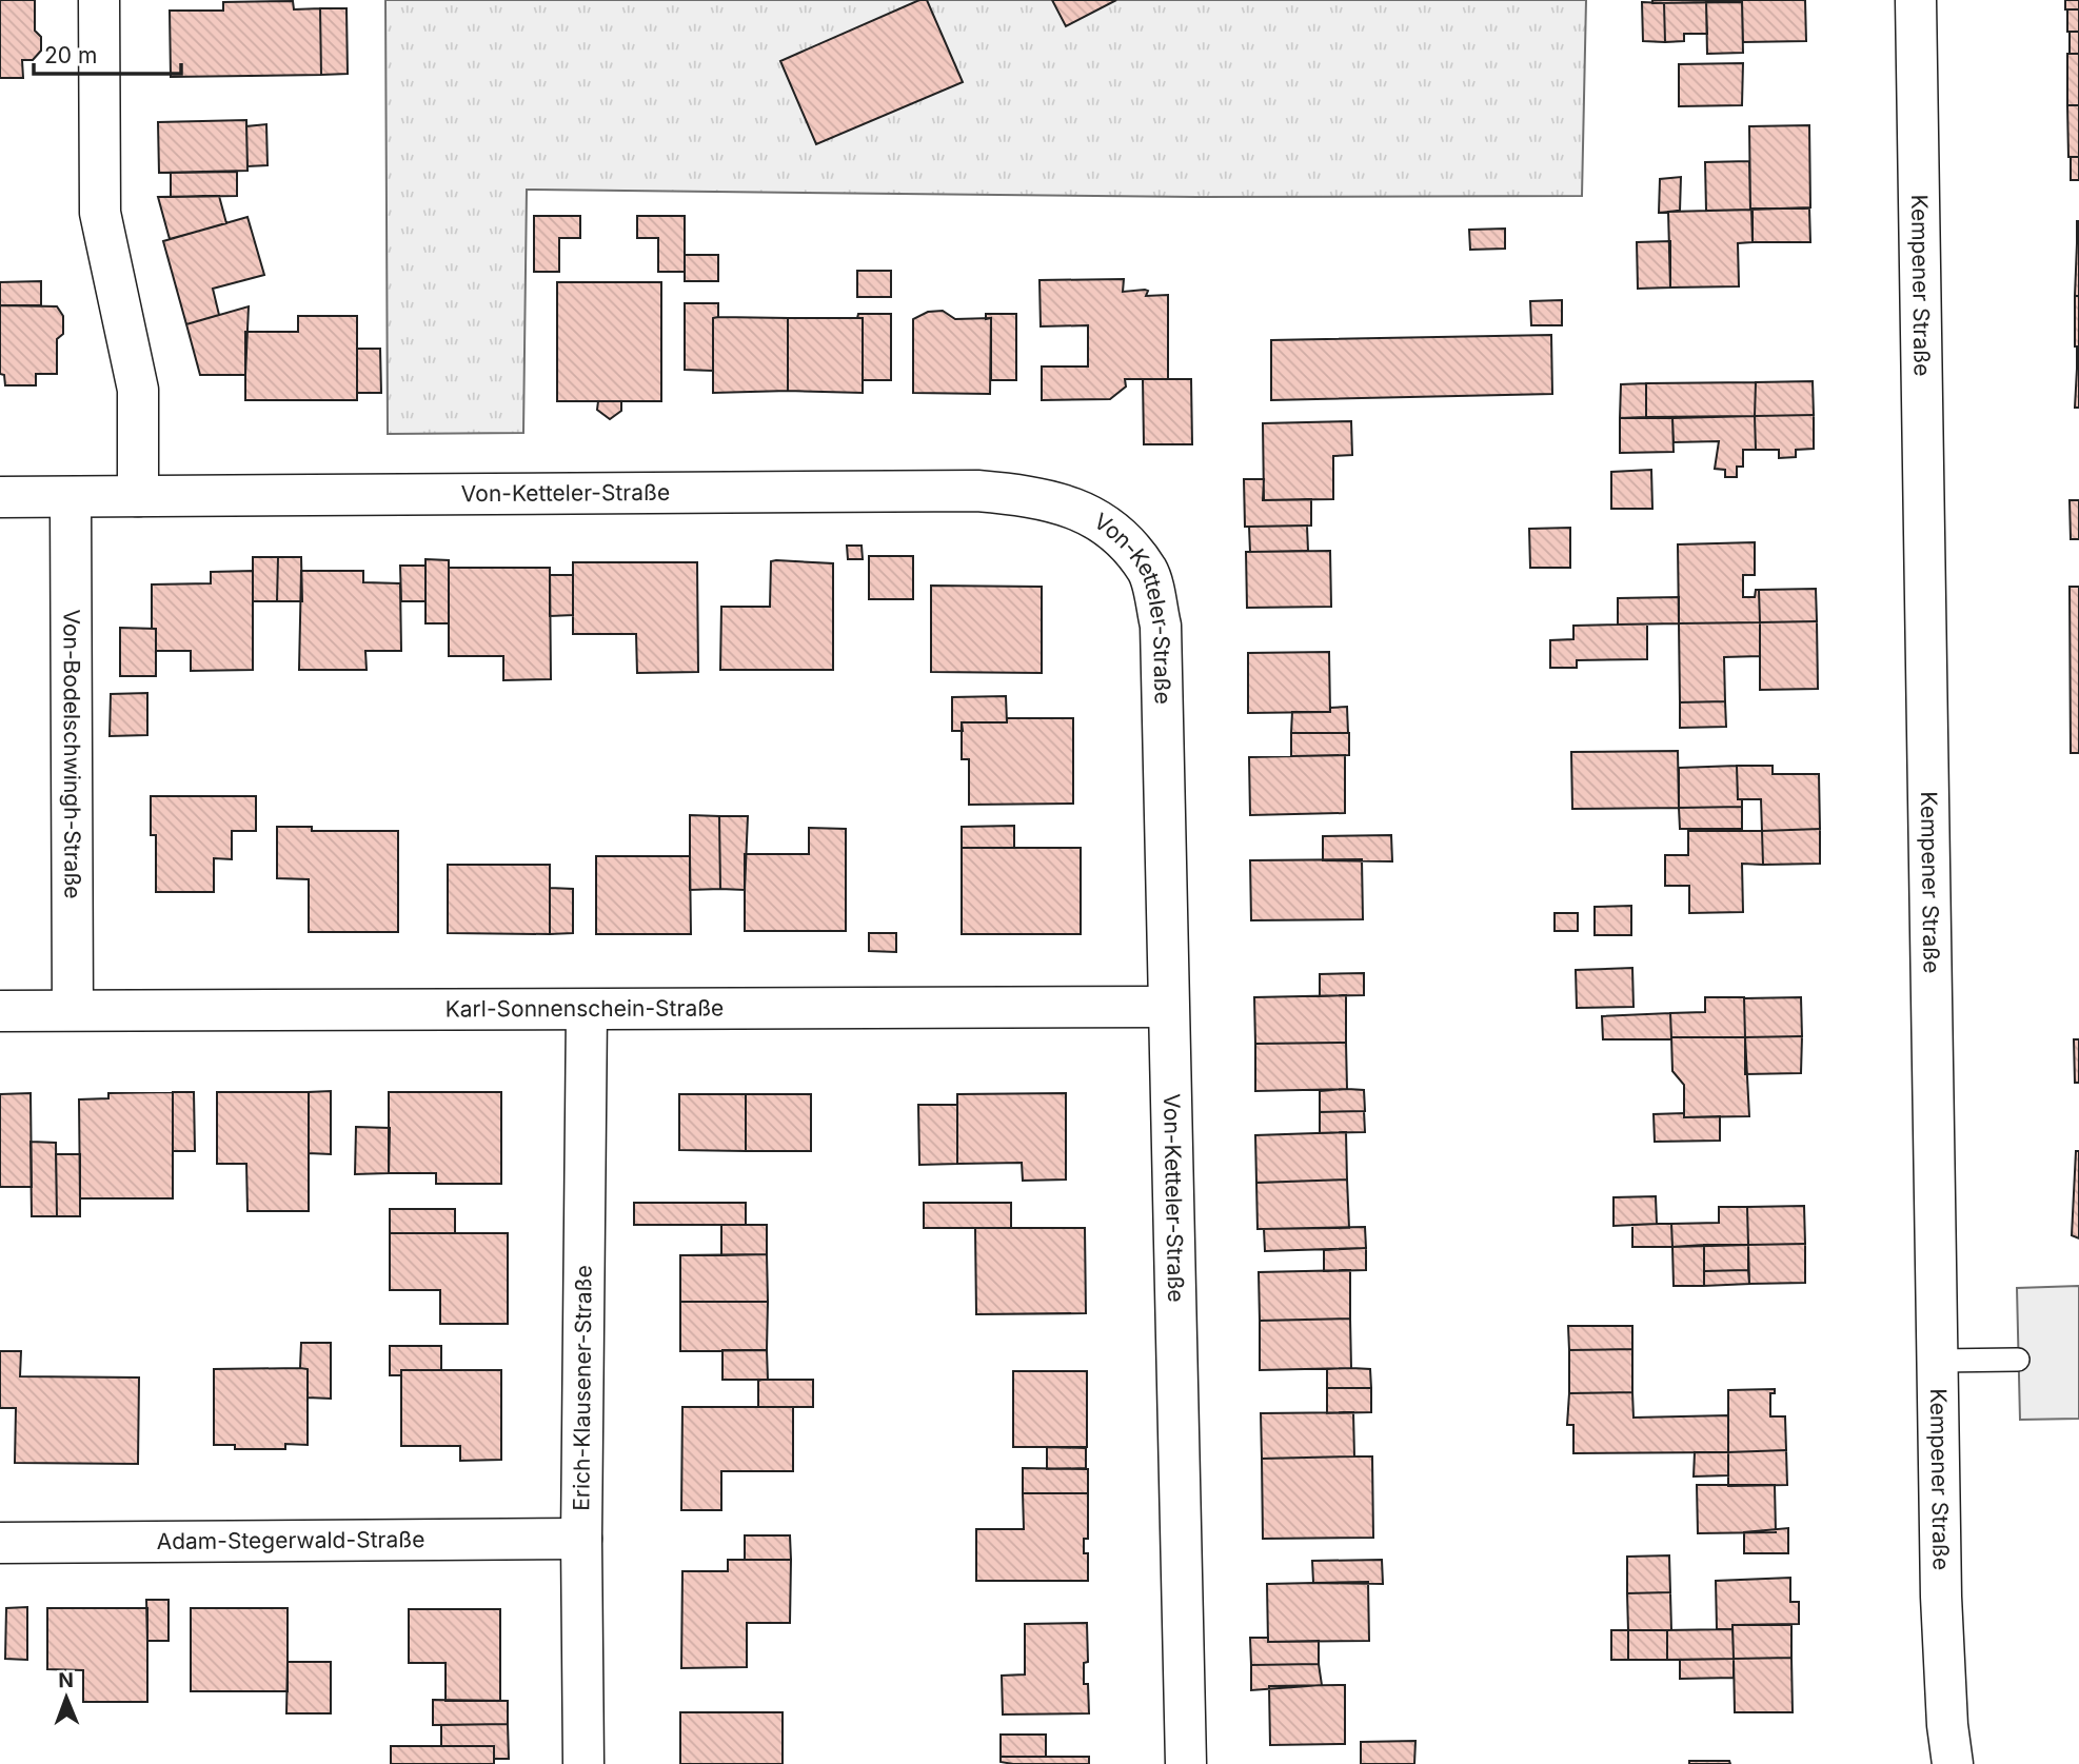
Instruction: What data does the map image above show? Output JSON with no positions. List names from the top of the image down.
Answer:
{
  "streets": {
    "street": [
      "Kempener Straße",
      "Von-Ketteler-Straße",
      "Von-Bodelschwingh-Straße",
      "Karl-Sonnenschein-Straße",
      "Erich-Klausener-Straße",
      "Adam-Stegerwald-Straße"
    ]
  },
  "crossings": [
    ["Von-Ketteler-Straße", "Von-Bodelschwingh-Straße"],
    ["Von-Ketteler-Straße", "Karl-Sonnenschein-Straße"],
    ["Von-Bodelschwingh-Straße", "Karl-Sonnenschein-Straße"],
    ["Karl-Sonnenschein-Straße", "Erich-Klausener-Straße"],
    ["Erich-Klausener-Straße", "Adam-Stegerwald-Straße"]
  ],
  "scale_bar": "20 m",
  "north": "top"
}
